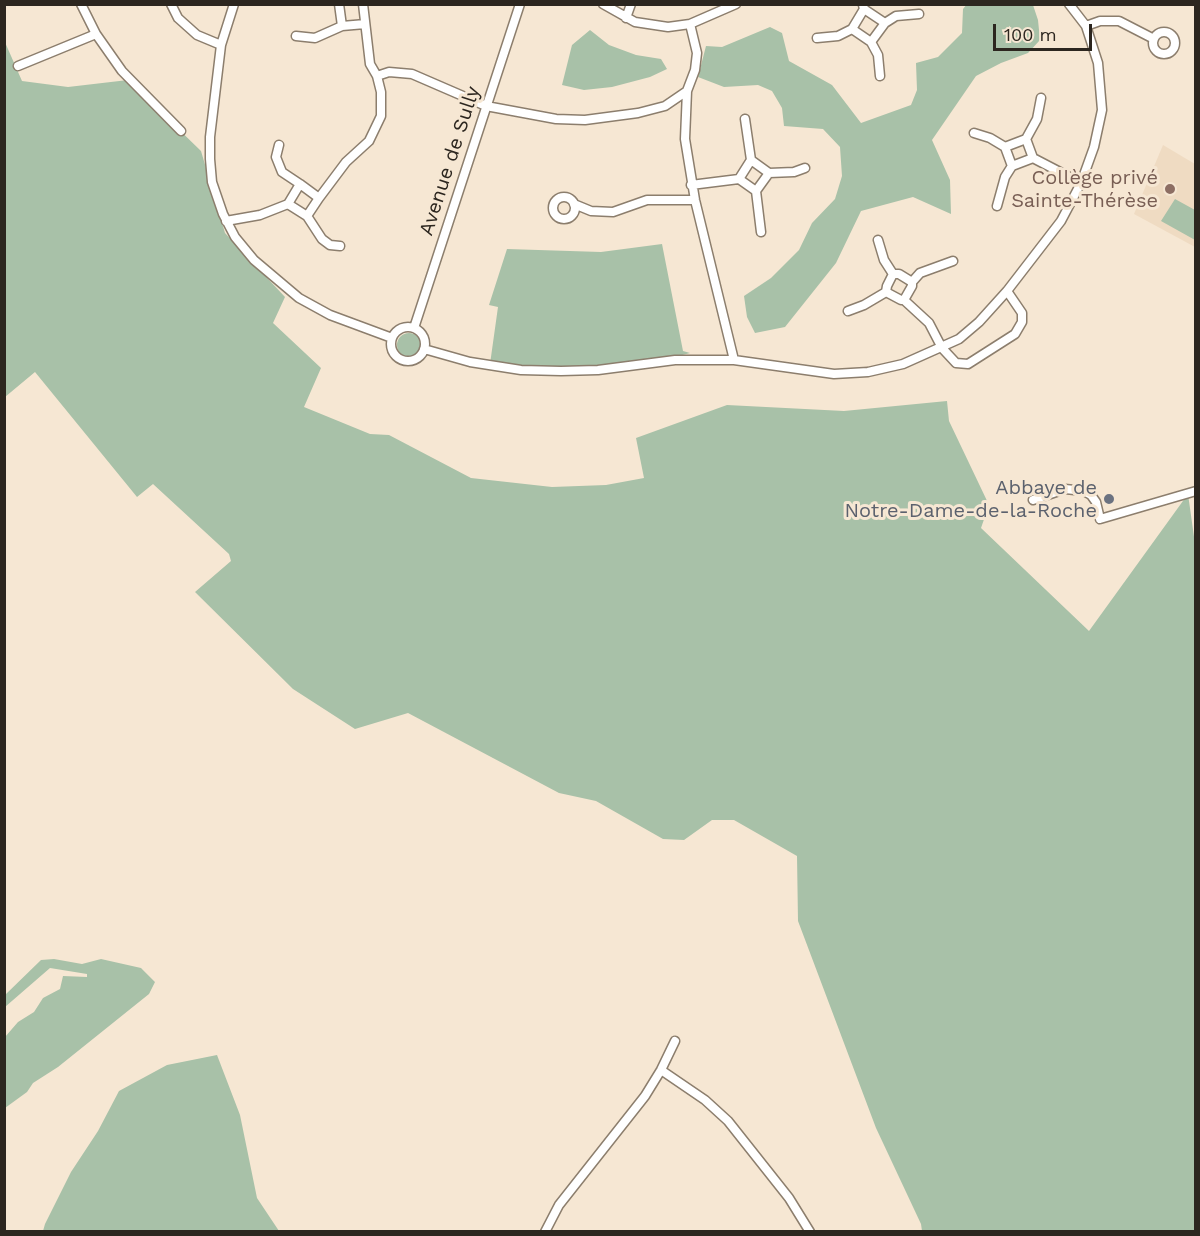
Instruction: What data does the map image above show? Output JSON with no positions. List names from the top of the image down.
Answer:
{
  "streets": {
    "street": ["Avenue de Sully"]
  },
  "places": ["Collège privé Sainte-Thérèse", "Abbaye de Notre-Dame-de-la-Roche"],
  "scale_bar": "100 m"
}
